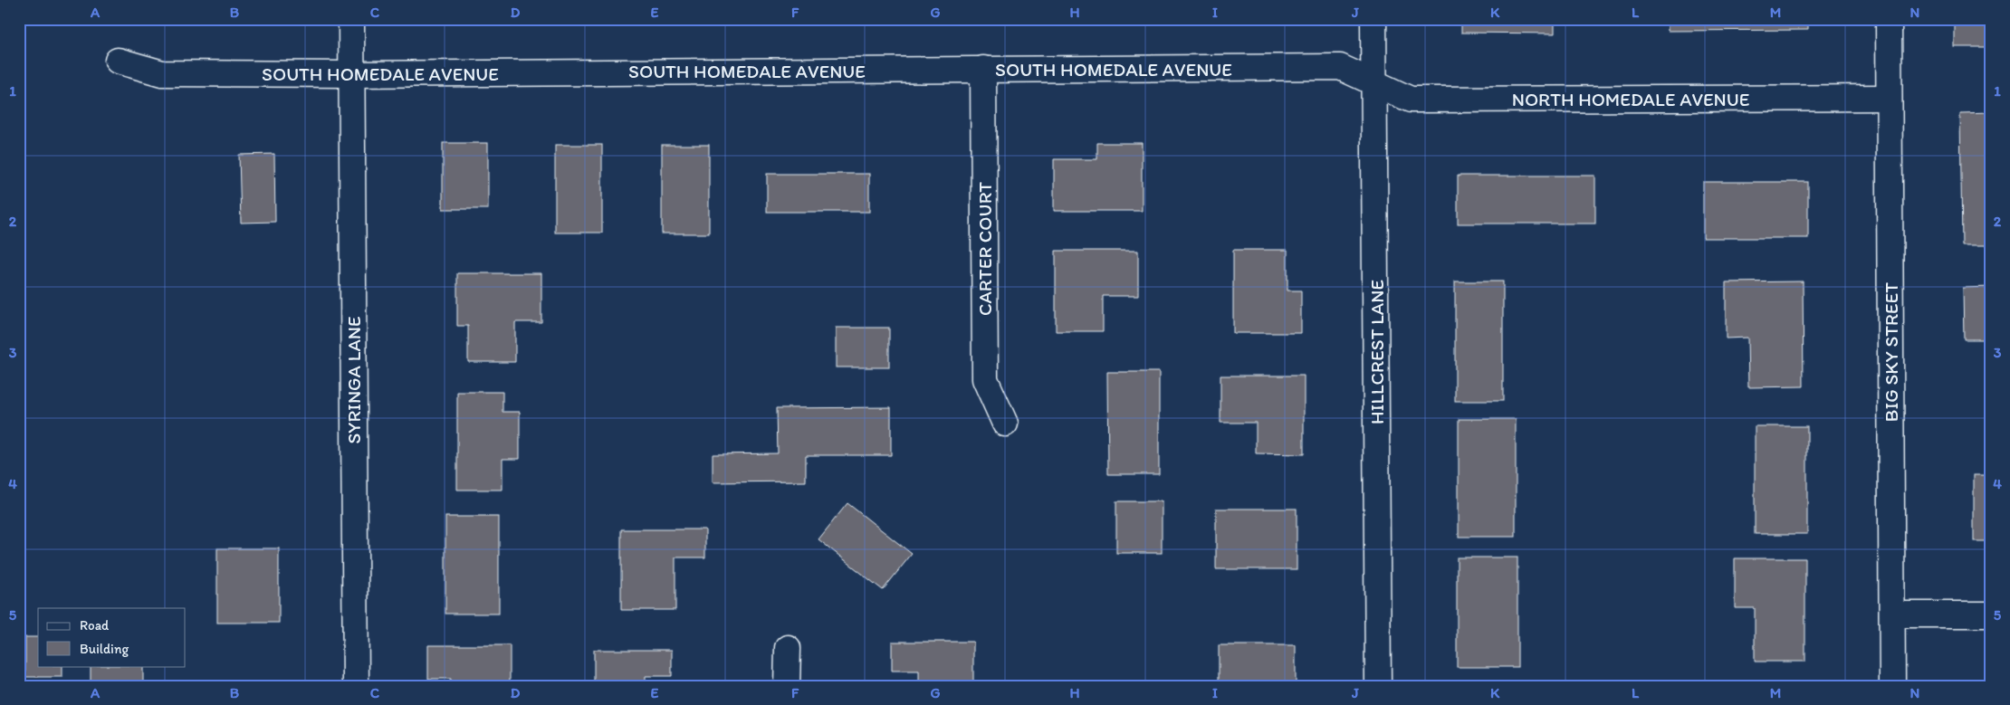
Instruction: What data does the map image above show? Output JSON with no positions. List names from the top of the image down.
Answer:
{
  "streets": {
    "street": [
      "SOUTH HOMEDALE AVENUE",
      "NORTH HOMEDALE AVENUE",
      "CARTER COURT",
      "HILLCREST LANE",
      "BIG SKY STREET",
      "SYRINGA LANE"
    ]
  },
  "crossings": [
    ["SOUTH HOMEDALE AVENUE", "NORTH HOMEDALE AVENUE"],
    ["SOUTH HOMEDALE AVENUE", "CARTER COURT"],
    ["SOUTH HOMEDALE AVENUE", "HILLCREST LANE"],
    ["SOUTH HOMEDALE AVENUE", "SYRINGA LANE"],
    ["NORTH HOMEDALE AVENUE", "HILLCREST LANE"],
    ["NORTH HOMEDALE AVENUE", "BIG SKY STREET"]
  ],
  "legend": ["Road", "Building"],
  "grid": {
    "columns": [
      "A",
      "B",
      "C",
      "D",
      "E",
      "F",
      "G",
      "H",
      "I",
      "J",
      "K",
      "L",
      "M",
      "N"
    ],
    "rows": [
      "1",
      "2",
      "3",
      "4",
      "5"
    ]
  }
}
